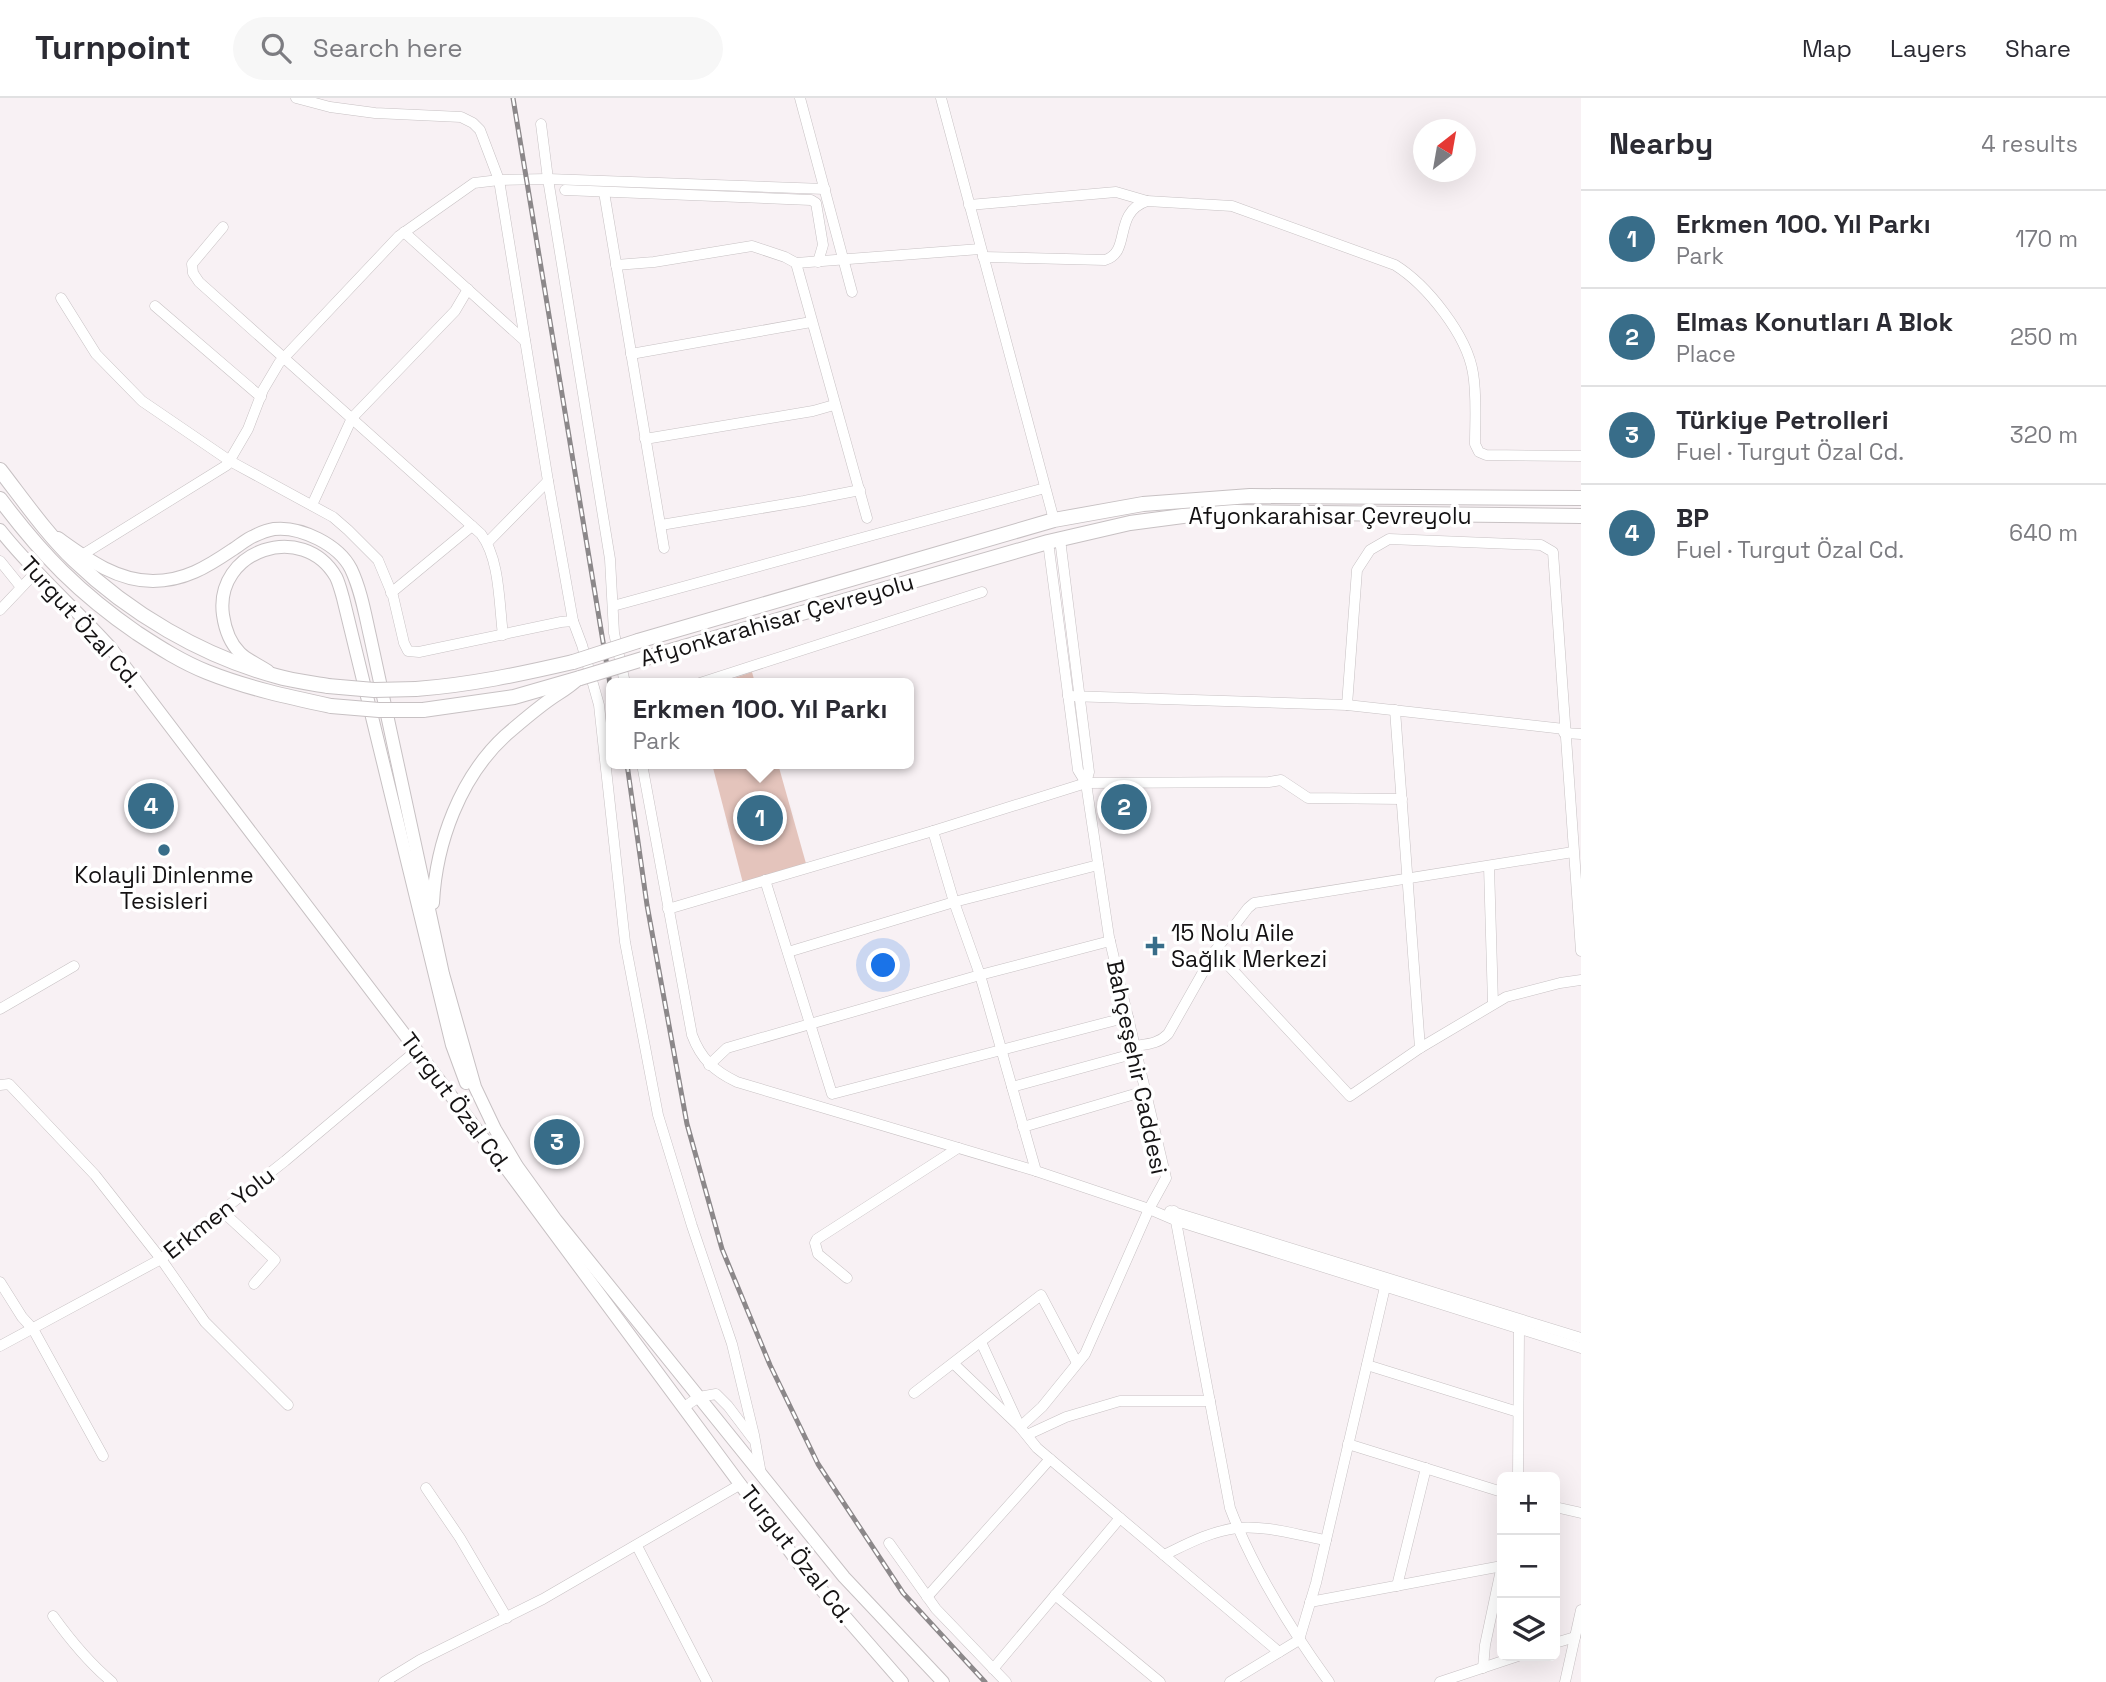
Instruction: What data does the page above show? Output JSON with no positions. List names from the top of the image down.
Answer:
{
  "streets": {
    "highway": ["Afyonkarahisar Çevreyolu"],
    "main road": ["Turgut Özal Cd."],
    "street": ["Bahçeşehir Caddesi", "Erkmen Yolu"]
  },
  "crossings": [
    ["Afyonkarahisar Çevreyolu", "Bahçeşehir Caddesi"],
    ["Turgut Özal Cd.", "Erkmen Yolu"]
  ],
  "places": {
    "other": ["Kolayli Dinlenme Tesisleri"],
    "health": ["15 Nolu Aile Sağlık Merkezi"]
  },
  "north": "top right",
  "page": {
    "header": "Turnpoint",
    "search": "Search here",
    "nav": ["Map", "Layers", "Share"],
    "heading": ["Nearby", "4 results"],
    "list": [
      {
        "mark": "1",
        "name": "Erkmen 100. Yıl Parkı",
        "note": "Park",
        "value": "170 m"
      },
      {
        "mark": "2",
        "name": "Elmas Konutları A Blok",
        "note": "Place",
        "value": "250 m"
      },
      {
        "mark": "3",
        "name": "Türkiye Petrolleri",
        "note": "Fuel · Turgut Özal Cd.",
        "value": "320 m"
      },
      {
        "mark": "4",
        "name": "BP",
        "note": "Fuel · Turgut Özal Cd.",
        "value": "640 m"
      }
    ],
    "popup": ["Erkmen 100. Yıl Parkı", "Park"],
    "pins": [
      "4",
      "2",
      "1",
      "3"
    ],
    "map_buttons": ["+", "−"]
  }
}
